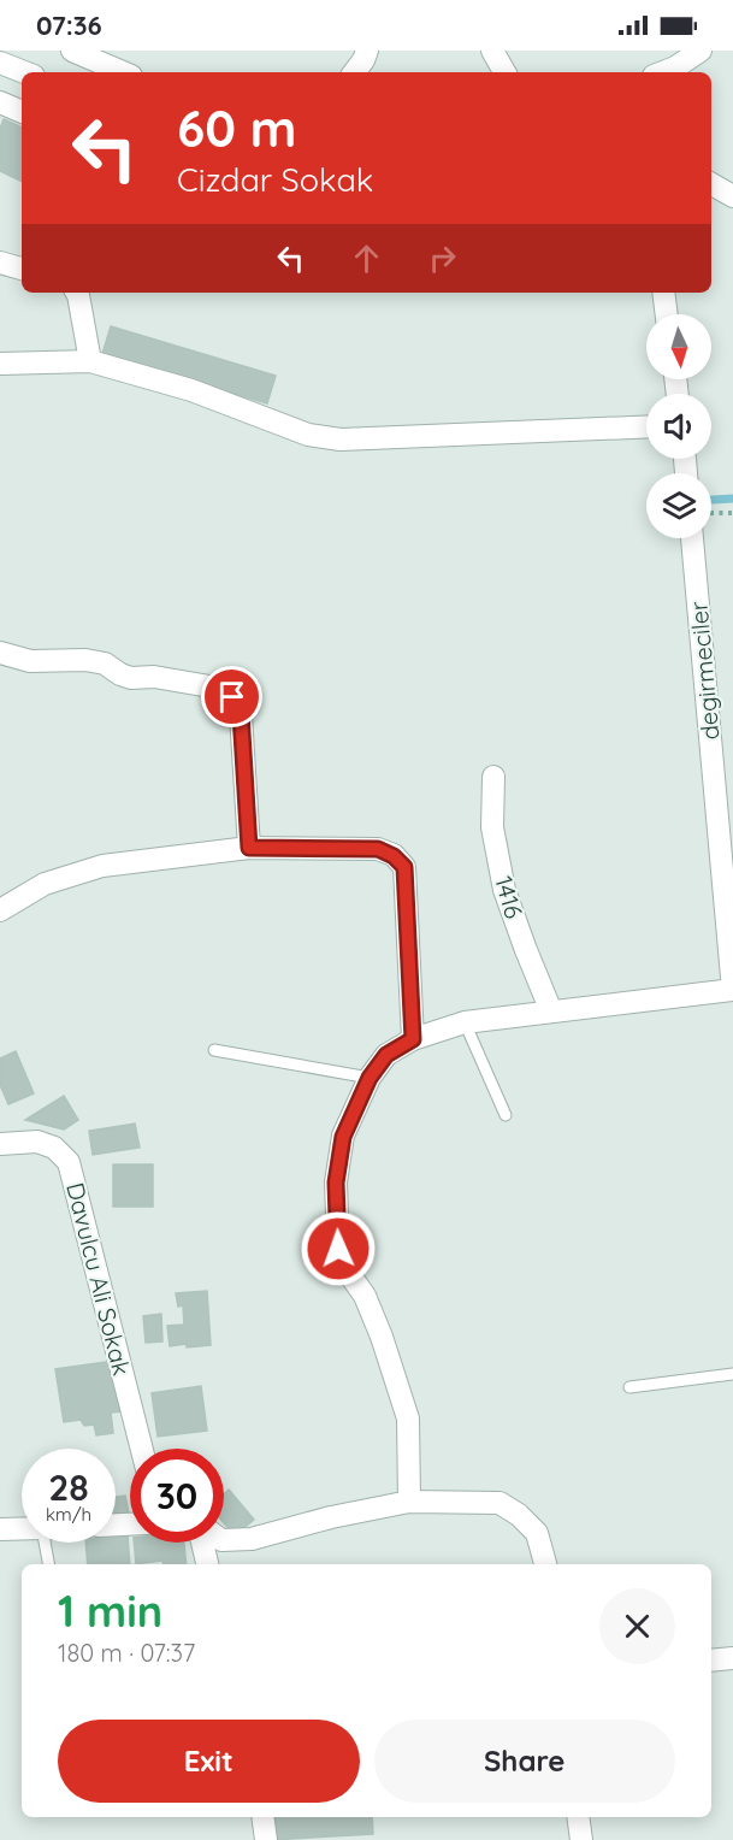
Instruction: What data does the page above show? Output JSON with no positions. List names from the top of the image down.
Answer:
{
  "streets": {
    "street": ["degirmeciler", "1416", "Davulcu Ali Sokak"]
  },
  "north": "bottom",
  "page": {
    "status": "07:36",
    "turn": ["60 m", "Cizdar Sokak"],
    "speed": "28 km/h",
    "limit": "30",
    "heading": ["1 min", "180 m · 07:37"],
    "buttons": ["Exit", "Share"]
  }
}
